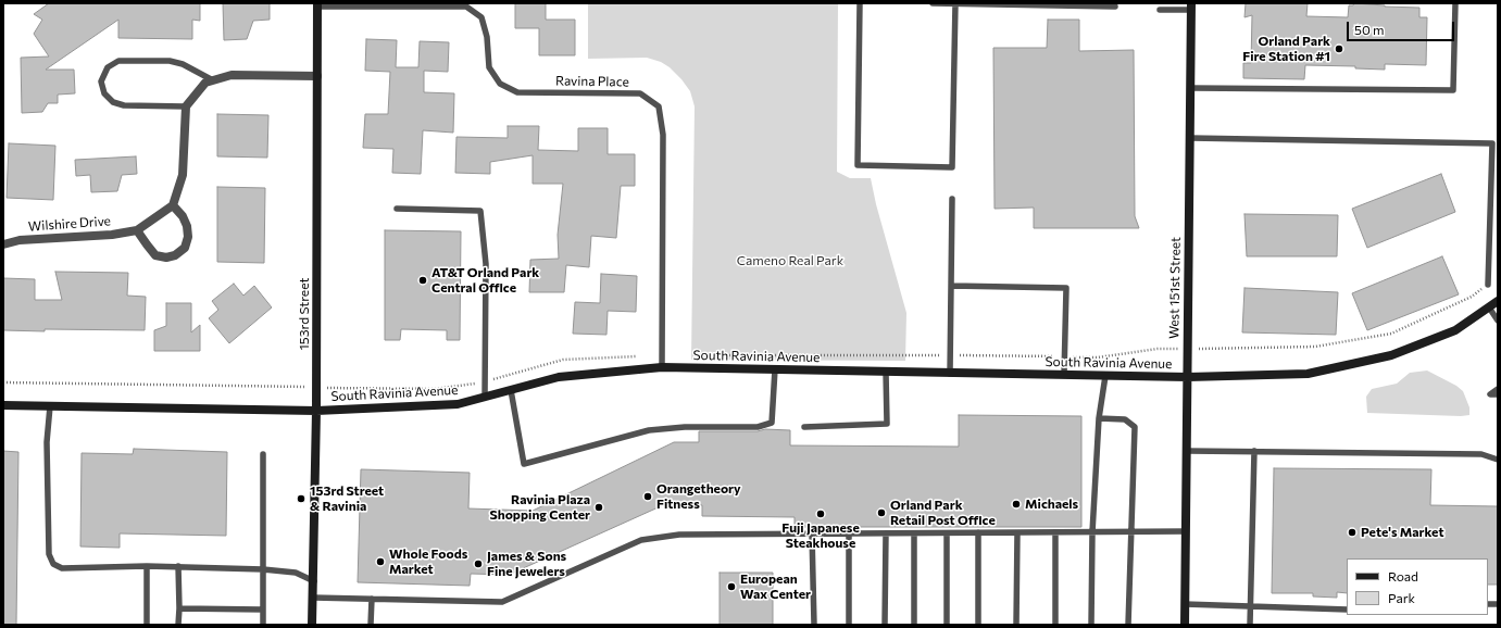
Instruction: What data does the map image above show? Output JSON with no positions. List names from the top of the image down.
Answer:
{
  "streets": {
    "street": [
      "Wilshire Drive",
      "West 151st Street",
      "153rd Street",
      "South Ravinia Avenue"
    ],
    "lane": ["Ravina Place"]
  },
  "crossings": [
    ["Ravina Place", "153rd Street"],
    ["Ravina Place", "South Ravinia Avenue"],
    ["West 151st Street", "South Ravinia Avenue"],
    ["153rd Street", "South Ravinia Avenue"]
  ],
  "parks": ["Cameno Real Park"],
  "places": [
    "Orland Park Fire Station #1",
    "AT&T Orland Park Central Office",
    "Orangetheory Fitness",
    "153rd Street & Ravinia",
    "Michaels",
    "Ravinia Plaza Shopping Center",
    "Orland Park Retail Post Office",
    "Fuji Japanese Steakhouse",
    "Pete's Market",
    "Whole Foods Market",
    "James & Sons Fine Jewelers",
    "European Wax Center"
  ],
  "legend": ["Road", "Park"],
  "scale_bar": "50 m"
}
